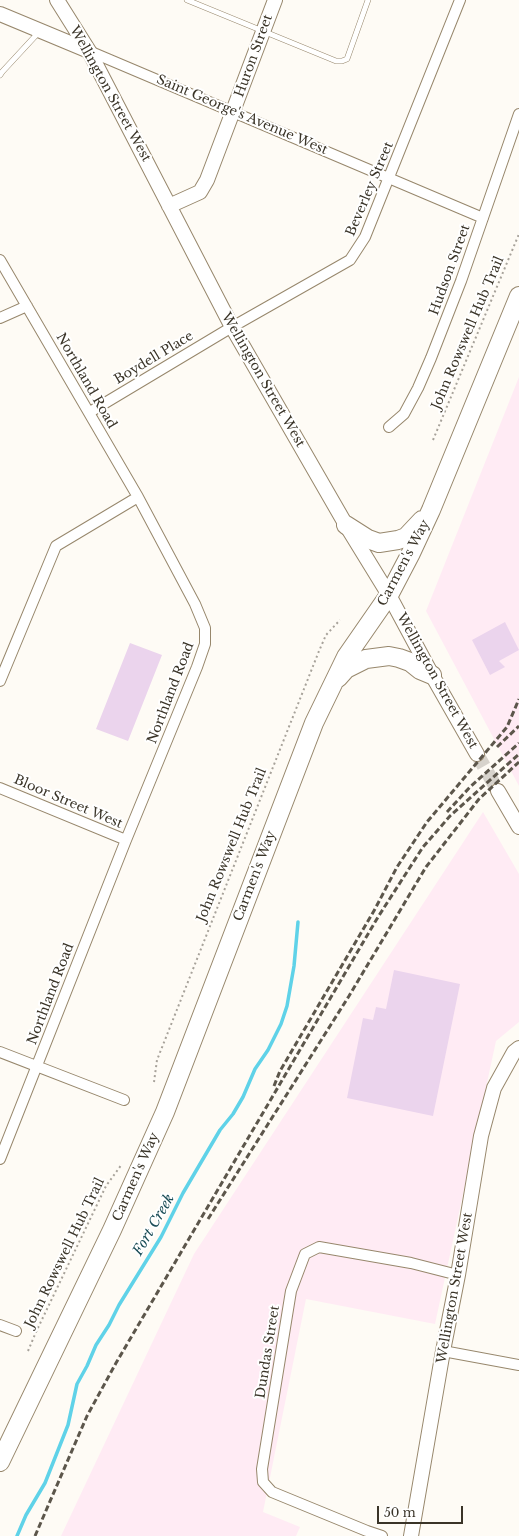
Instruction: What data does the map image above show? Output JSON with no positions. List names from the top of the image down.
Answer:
{
  "streets": {
    "highway": ["Carmen's Way"],
    "main road": ["Huron Street", "Wellington Street West", "Saint George's Avenue West"],
    "street": [
      "Beverley Street",
      "Hudson Street",
      "Boydell Place",
      "Northland Road",
      "Bloor Street West",
      "Dundas Street"
    ],
    "path": ["John Rowswell Hub Trail"]
  },
  "crossings": [
    ["Huron Street", "Wellington Street West"],
    ["Huron Street", "Saint George's Avenue West"],
    ["Wellington Street West", "Saint George's Avenue West"],
    ["Wellington Street West", "Beverley Street"],
    ["Wellington Street West", "Boydell Place"],
    ["Wellington Street West", "Carmen's Way"],
    ["Wellington Street West", "Dundas Street"],
    ["Saint George's Avenue West", "Beverley Street"],
    ["Saint George's Avenue West", "Hudson Street"],
    ["Beverley Street", "Boydell Place"],
    ["Boydell Place", "Northland Road"],
    ["Northland Road", "Bloor Street West"]
  ],
  "water": ["Fort Creek"],
  "scale_bar": "50 m"
}
